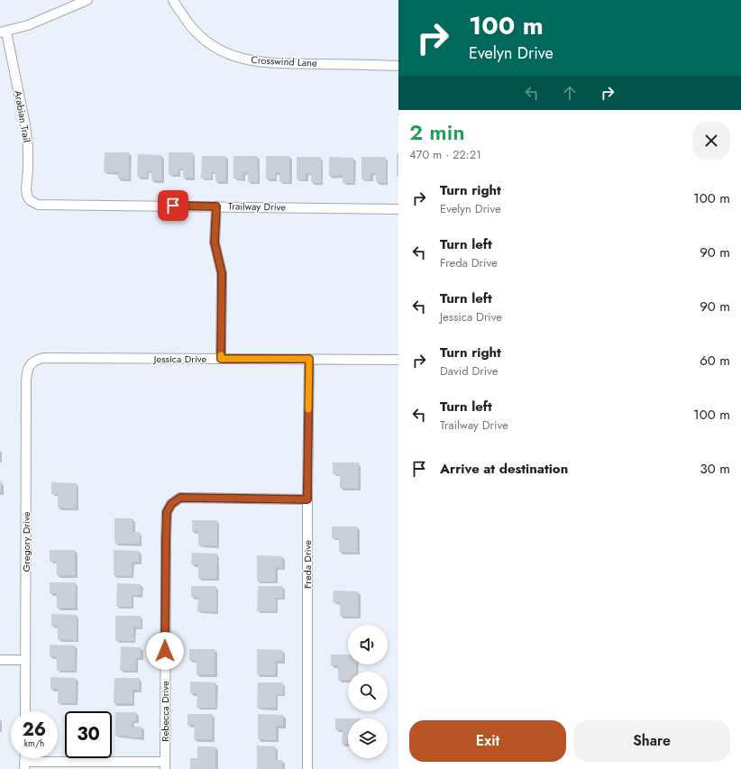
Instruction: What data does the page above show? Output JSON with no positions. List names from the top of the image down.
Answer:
{
  "streets": {
    "street": [
      "Crosswind Lane",
      "Arabian Trail",
      "Trailway Drive",
      "Jessica Drive",
      "Gregory Drive",
      "Freda Drive",
      "Rebecca Drive"
    ]
  },
  "crossings": [
    ["Arabian Trail", "Trailway Drive"],
    ["Jessica Drive", "Gregory Drive"],
    ["Jessica Drive", "Freda Drive"],
    ["Freda Drive", "Rebecca Drive"]
  ],
  "page": {
    "turn": ["100 m", "Evelyn Drive"],
    "heading": ["2 min", "470 m · 22:21"],
    "list": [
      {
        "name": "Turn right",
        "note": "Evelyn Drive",
        "value": "100 m"
      },
      {
        "name": "Turn left",
        "note": "Freda Drive",
        "value": "90 m"
      },
      {
        "name": "Turn left",
        "note": "Jessica Drive",
        "value": "90 m"
      },
      {
        "name": "Turn right",
        "note": "David Drive",
        "value": "60 m"
      },
      {
        "name": "Turn left",
        "note": "Trailway Drive",
        "value": "100 m"
      },
      {
        "name": "Arrive at destination",
        "value": "30 m"
      }
    ],
    "speed": "26 km/h",
    "limit": "30",
    "buttons": ["Exit", "Share"]
  }
}
